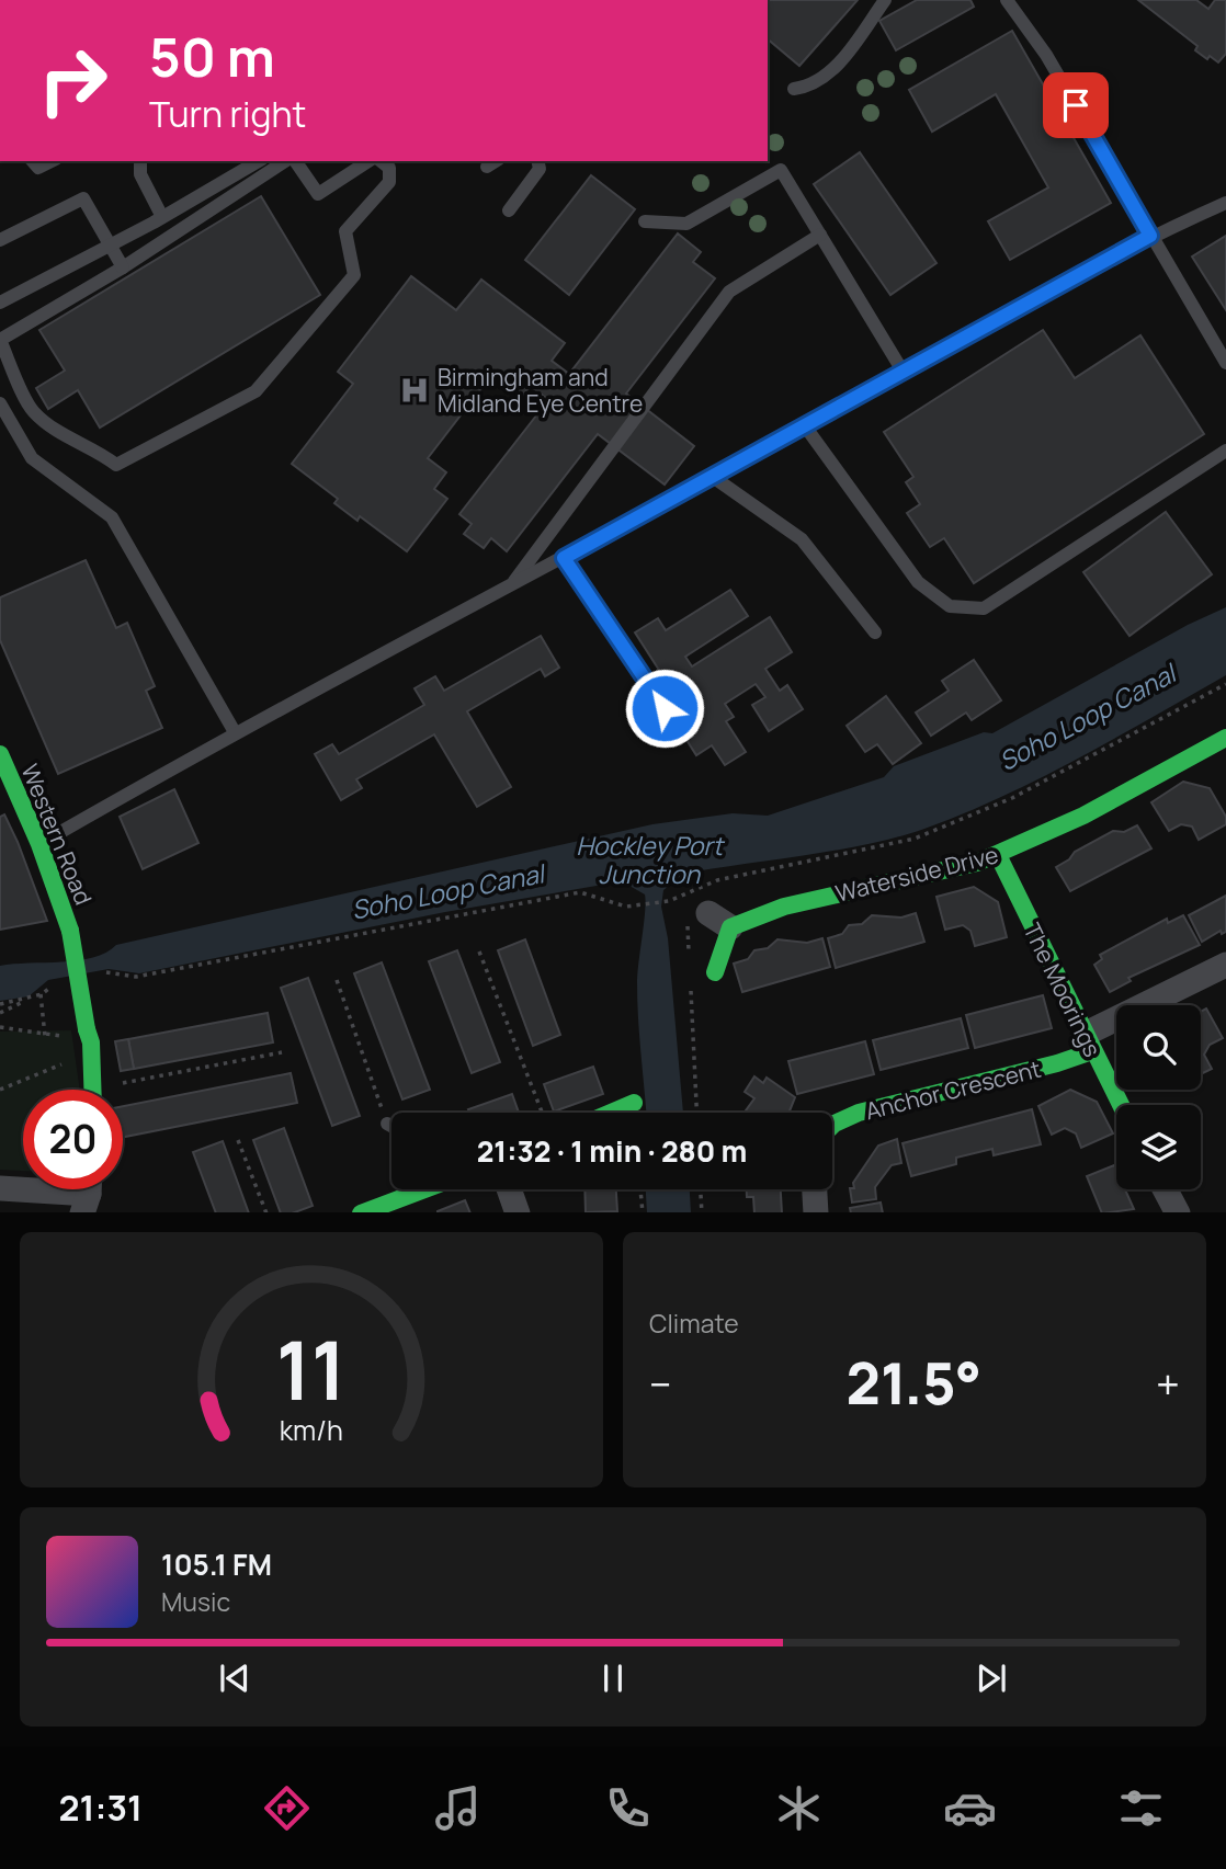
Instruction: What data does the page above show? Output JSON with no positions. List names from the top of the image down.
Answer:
{
  "streets": {
    "street": [
      "Western Road",
      "Waterside Drive",
      "The Moorings",
      "Anchor Crescent"
    ]
  },
  "crossings": [
    ["Waterside Drive", "The Moorings"],
    ["The Moorings", "Anchor Crescent"]
  ],
  "water": ["Soho Loop Canal", "Hockley Port Junction"],
  "places": {
    "hospital": ["Birmingham and Midland Eye Centre"]
  },
  "page": {
    "turn": ["50 m", "Turn right"],
    "limit": "20",
    "trip": "21:32 · 1 min · 280 m",
    "tile": "Climate",
    "heat": ["−", "21.5°", "+"],
    "song": ["105.1 FM", "Music"],
    "tabs": "21:31",
    "gauge": ["11", "km/h"]
  }
}
